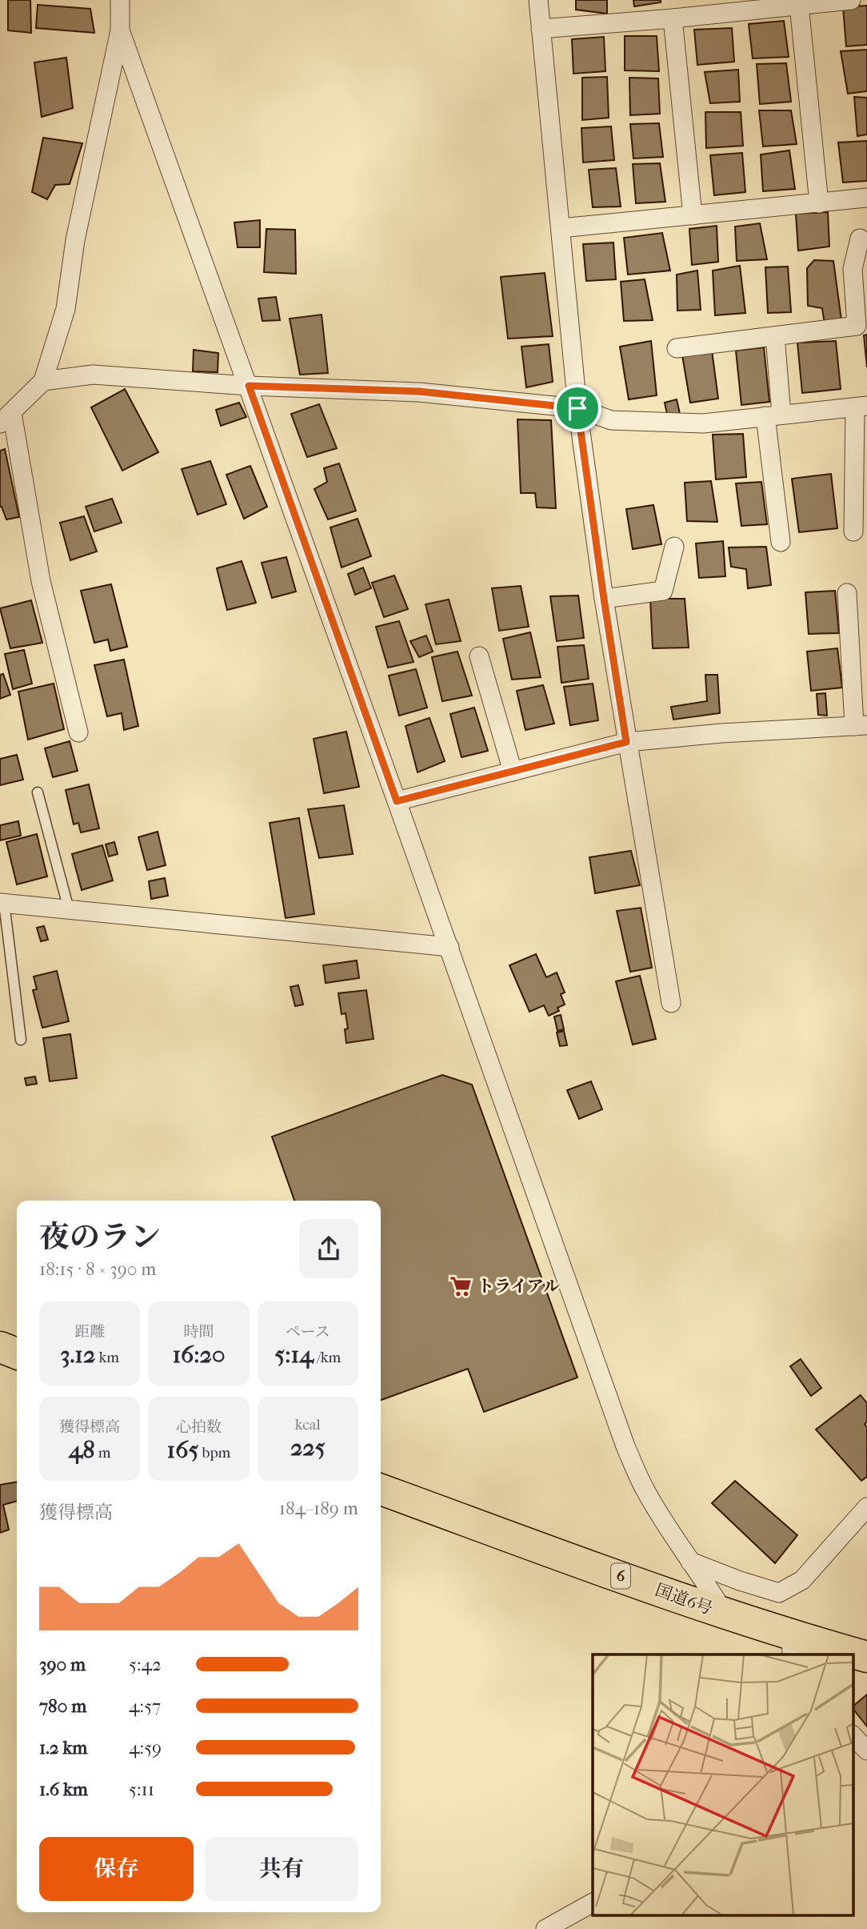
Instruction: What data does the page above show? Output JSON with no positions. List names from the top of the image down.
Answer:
{
  "streets": {
    "highway": ["6", "国道6号"]
  },
  "places": {
    "supermarket": ["トライアル"]
  },
  "page": {
    "heading": ["夜のラン", "18:15 · 8 × 390 m"],
    "stats": [
      ["距離", "3.12 km"],
      ["時間", "16:20"],
      ["ペース", "5:14 /km"],
      ["獲得標高", "48 m"],
      ["心拍数", "165 bpm"],
      ["kcal", "225"]
    ],
    "chart": ["獲得標高", "184–189 m"],
    "list": [
      {
        "name": "390 m",
        "note": "5:42"
      },
      {
        "name": "780 m",
        "note": "4:57"
      },
      {
        "name": "1.2 km",
        "note": "4:59"
      },
      {
        "name": "1.6 km",
        "note": "5:11"
      }
    ],
    "buttons": ["保存", "共有"]
  }
}
